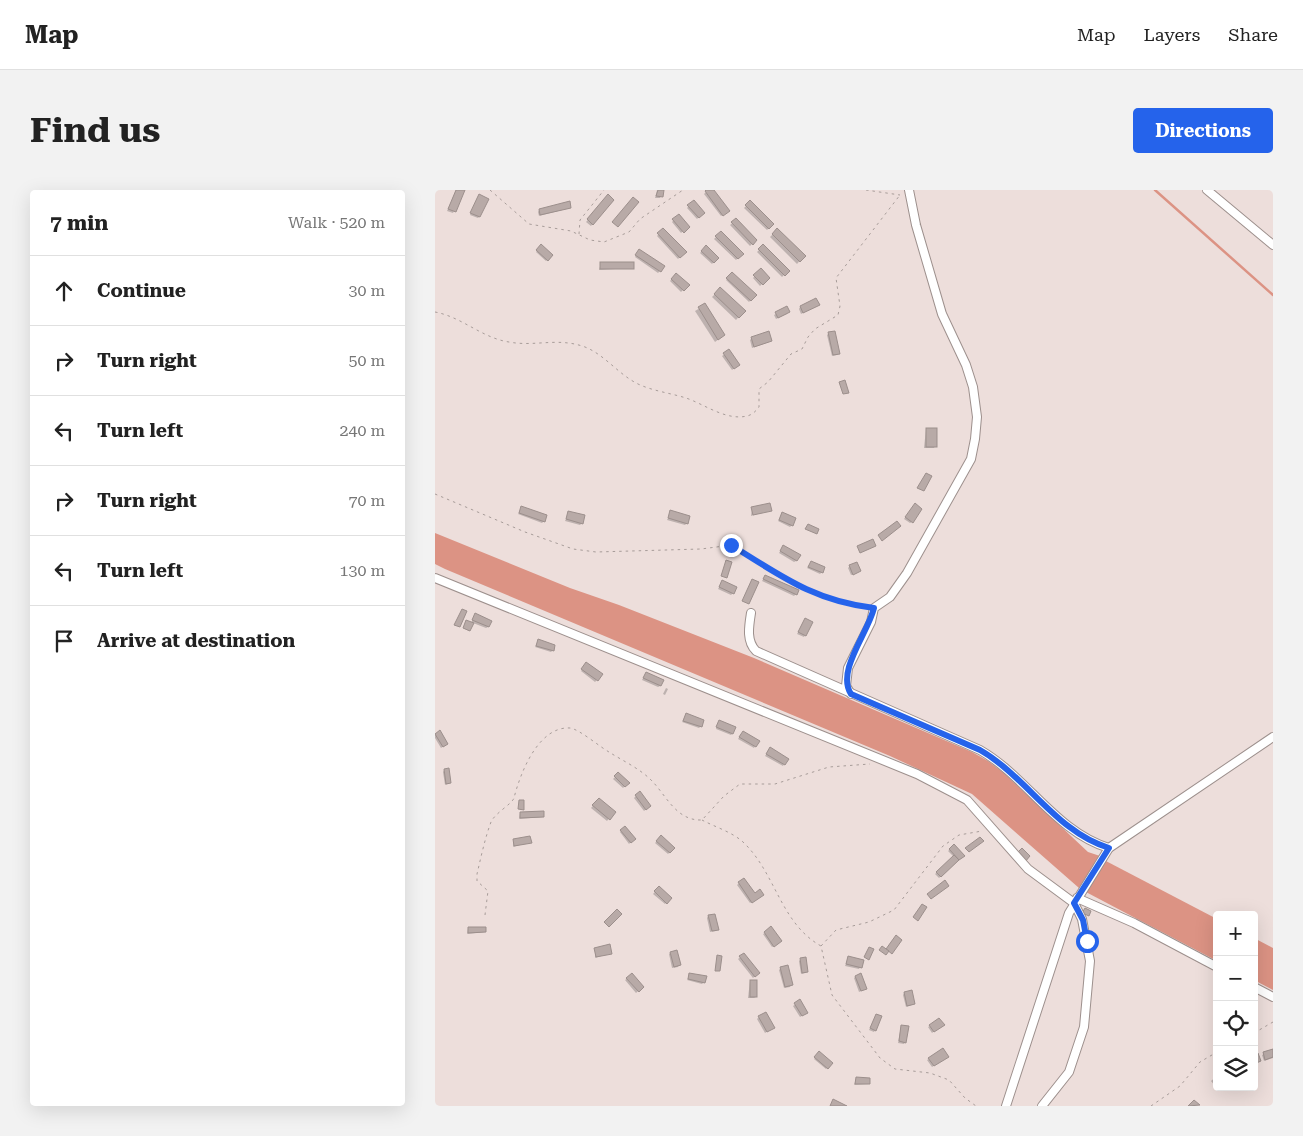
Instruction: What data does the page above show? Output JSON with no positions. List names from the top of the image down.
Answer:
{
  "page": {
    "header": "Map",
    "nav": ["Map", "Layers", "Share"],
    "buttons": "Directions",
    "title": "Find us",
    "heading": ["7 min", "Walk · 520 m"],
    "list": [
      ["Continue", "30 m"],
      ["Turn right", "50 m"],
      ["Turn left", "240 m"],
      ["Turn right", "70 m"],
      ["Turn left", "130 m"],
      "Arrive at destination"
    ],
    "map_buttons": ["+", "−"]
  }
}
